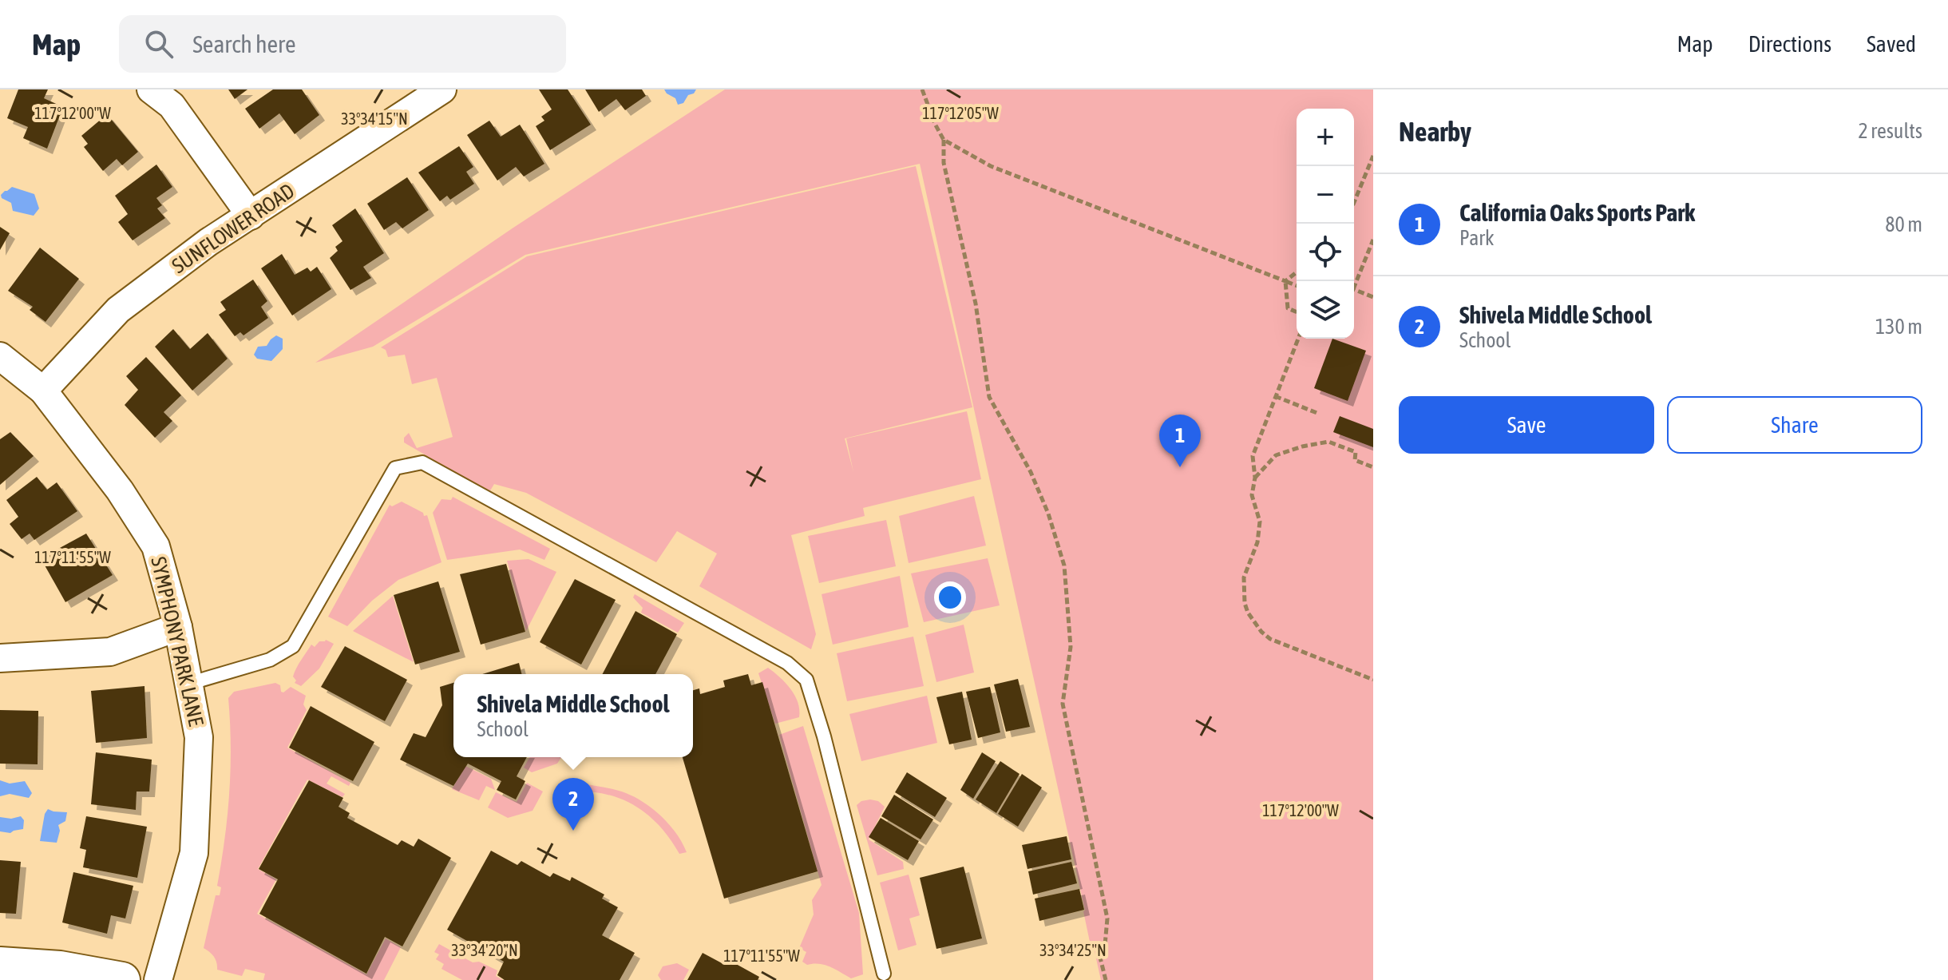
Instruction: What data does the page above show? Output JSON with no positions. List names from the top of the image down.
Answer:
{
  "streets": {
    "street": ["SUNFLOWER ROAD", "SYMPHONY PARK LANE"]
  },
  "crossings": [
    ["SUNFLOWER ROAD", "SYMPHONY PARK LANE"]
  ],
  "page": {
    "header": "Map",
    "search": "Search here",
    "nav": ["Map", "Directions", "Saved"],
    "heading": ["Nearby", "2 results"],
    "map_buttons": ["+", "−"],
    "list": [
      {
        "mark": "1",
        "name": "California Oaks Sports Park",
        "note": "Park",
        "value": "80 m"
      },
      {
        "mark": "2",
        "name": "Shivela Middle School",
        "note": "School",
        "value": "130 m"
      }
    ],
    "buttons": ["Save", "Share"],
    "pins": ["1", "2"],
    "popup": ["Shivela Middle School", "School"]
  },
  "coordinates": [
    "117°12'00\"W",
    "117°12'05\"W",
    "33°34'15\"N",
    "117°11'55\"W",
    "33°34'20\"N",
    "33°34'25\"N"
  ]
}
